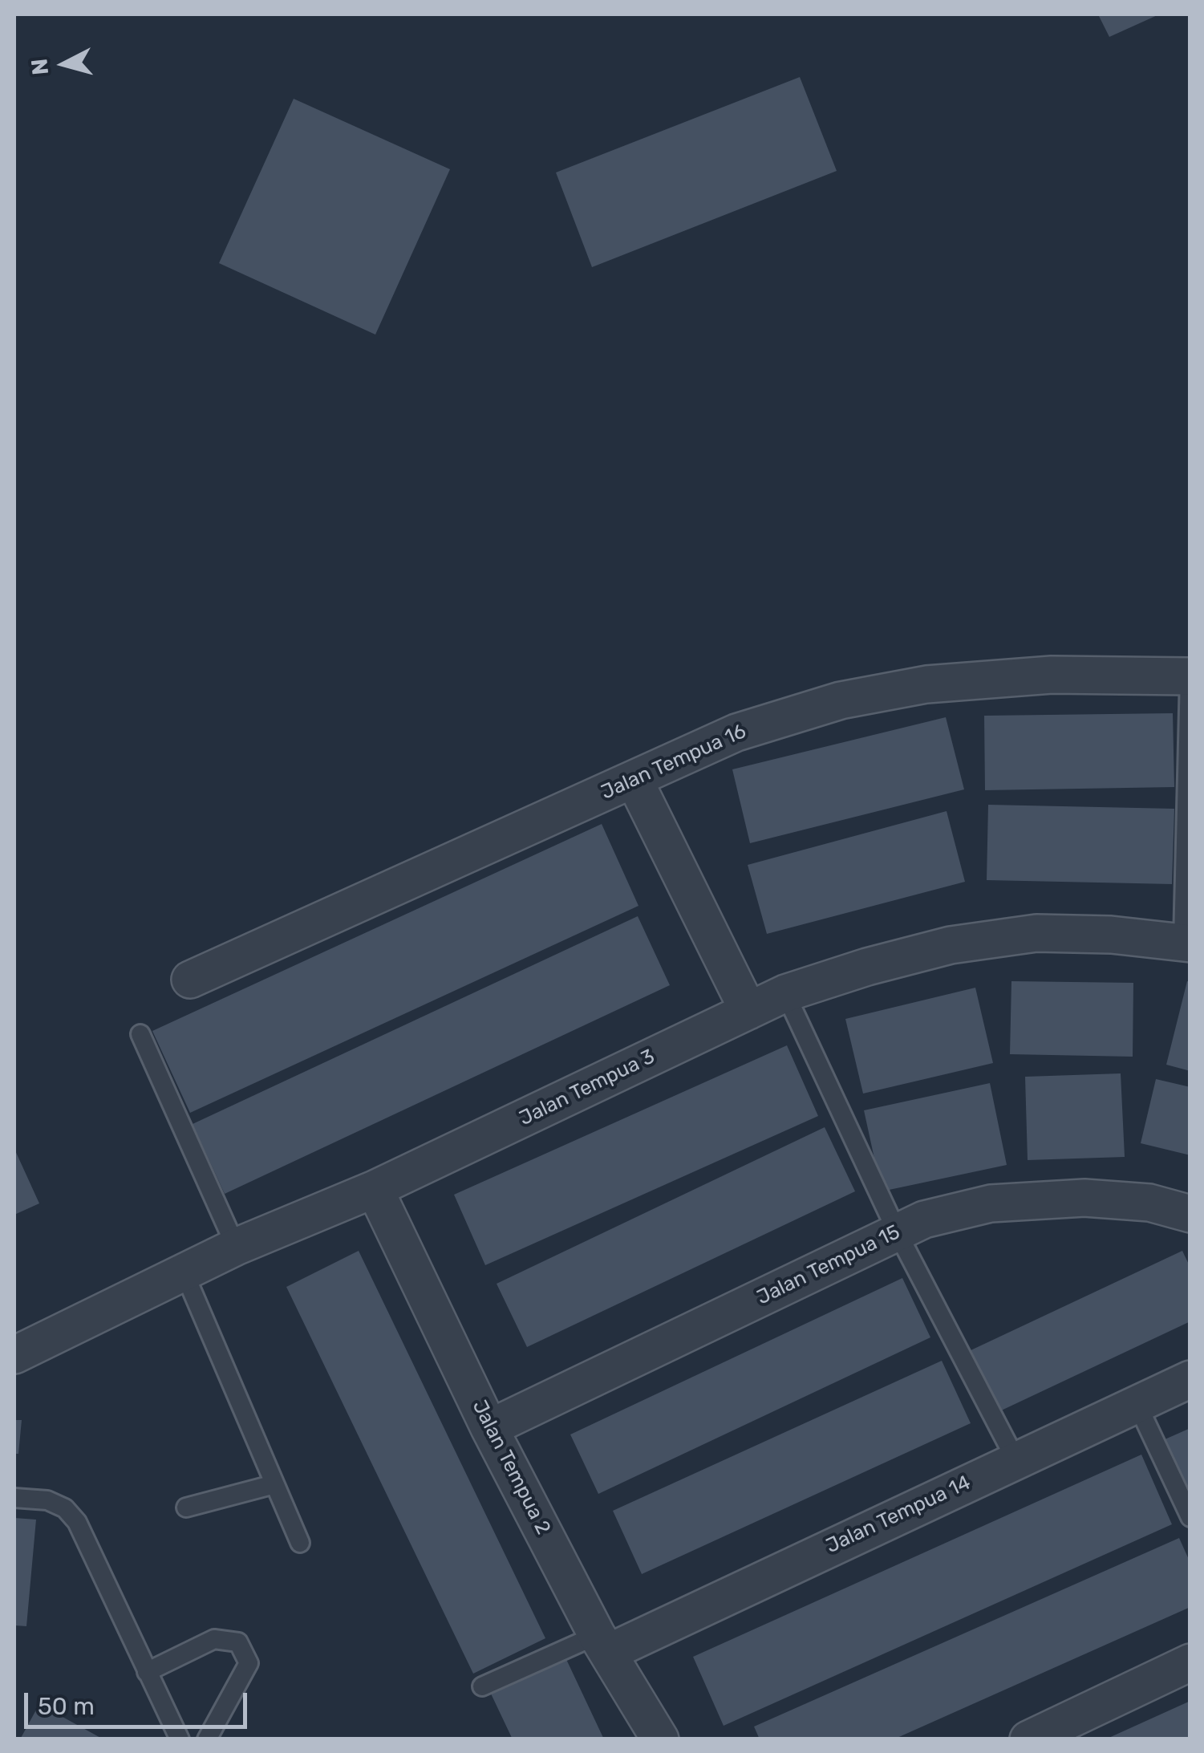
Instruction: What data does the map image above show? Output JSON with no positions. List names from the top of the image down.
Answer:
{
  "streets": {
    "street": [
      "Jalan Tempua 16",
      "Jalan Tempua 3",
      "Jalan Tempua 15",
      "Jalan Tempua 2",
      "Jalan Tempua 14"
    ]
  },
  "crossings": [
    ["Jalan Tempua 3", "Jalan Tempua 2"],
    ["Jalan Tempua 15", "Jalan Tempua 2"],
    ["Jalan Tempua 2", "Jalan Tempua 14"]
  ],
  "scale_bar": "50 m",
  "north": "left"
}
